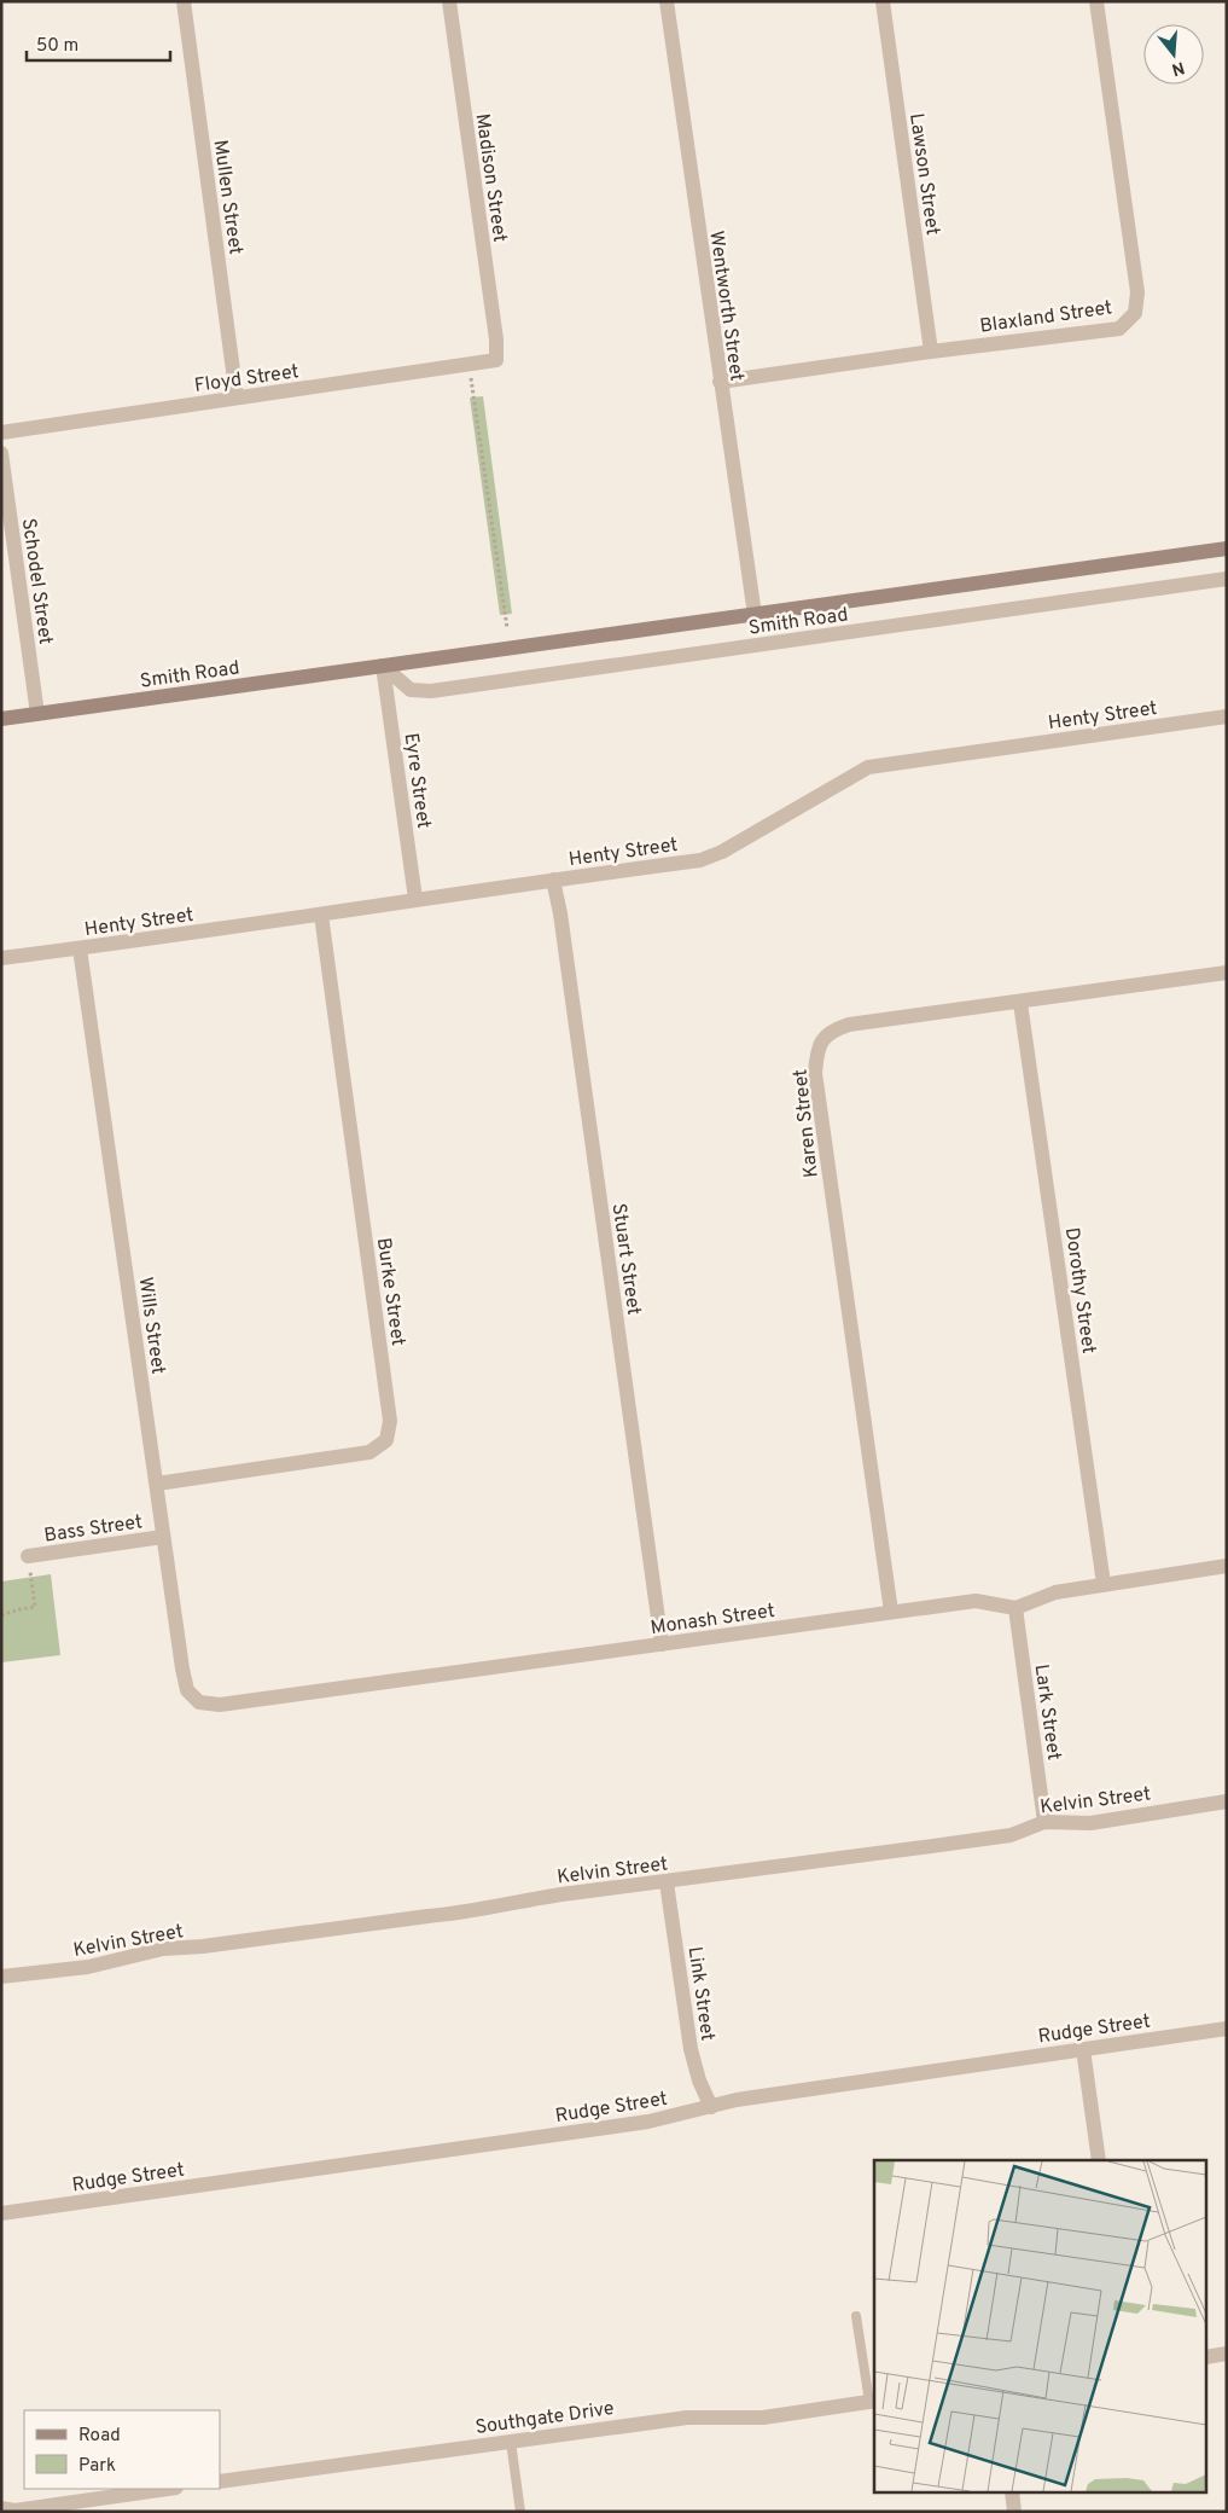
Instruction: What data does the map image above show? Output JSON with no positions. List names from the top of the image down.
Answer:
{
  "streets": {
    "street": [
      "Lawson Street",
      "Madison Street",
      "Mullen Street",
      "Wentworth Street",
      "Blaxland Street",
      "Floyd Street",
      "Schodel Street",
      "Smith Road",
      "Henty Street",
      "Eyre Street",
      "Karen Street",
      "Stuart Street",
      "Dorothy Street",
      "Burke Street",
      "Wills Street",
      "Bass Street",
      "Monash Street",
      "Lark Street",
      "Kelvin Street",
      "Link Street",
      "Rudge Street",
      "Southgate Drive"
    ]
  },
  "crossings": [
    ["Lawson Street", "Blaxland Street"],
    ["Madison Street", "Floyd Street"],
    ["Mullen Street", "Floyd Street"],
    ["Wentworth Street", "Blaxland Street"],
    ["Wentworth Street", "Smith Road"],
    ["Schodel Street", "Smith Road"],
    ["Smith Road", "Eyre Street"],
    ["Henty Street", "Eyre Street"],
    ["Henty Street", "Stuart Street"],
    ["Henty Street", "Burke Street"],
    ["Henty Street", "Wills Street"],
    ["Karen Street", "Dorothy Street"],
    ["Karen Street", "Monash Street"],
    ["Stuart Street", "Monash Street"],
    ["Dorothy Street", "Monash Street"],
    ["Burke Street", "Wills Street"],
    ["Wills Street", "Bass Street"],
    ["Wills Street", "Monash Street"],
    ["Monash Street", "Lark Street"],
    ["Lark Street", "Kelvin Street"],
    ["Kelvin Street", "Link Street"],
    ["Link Street", "Rudge Street"]
  ],
  "legend": ["Road", "Park"],
  "scale_bar": "50 m",
  "north": "bottom"
}
